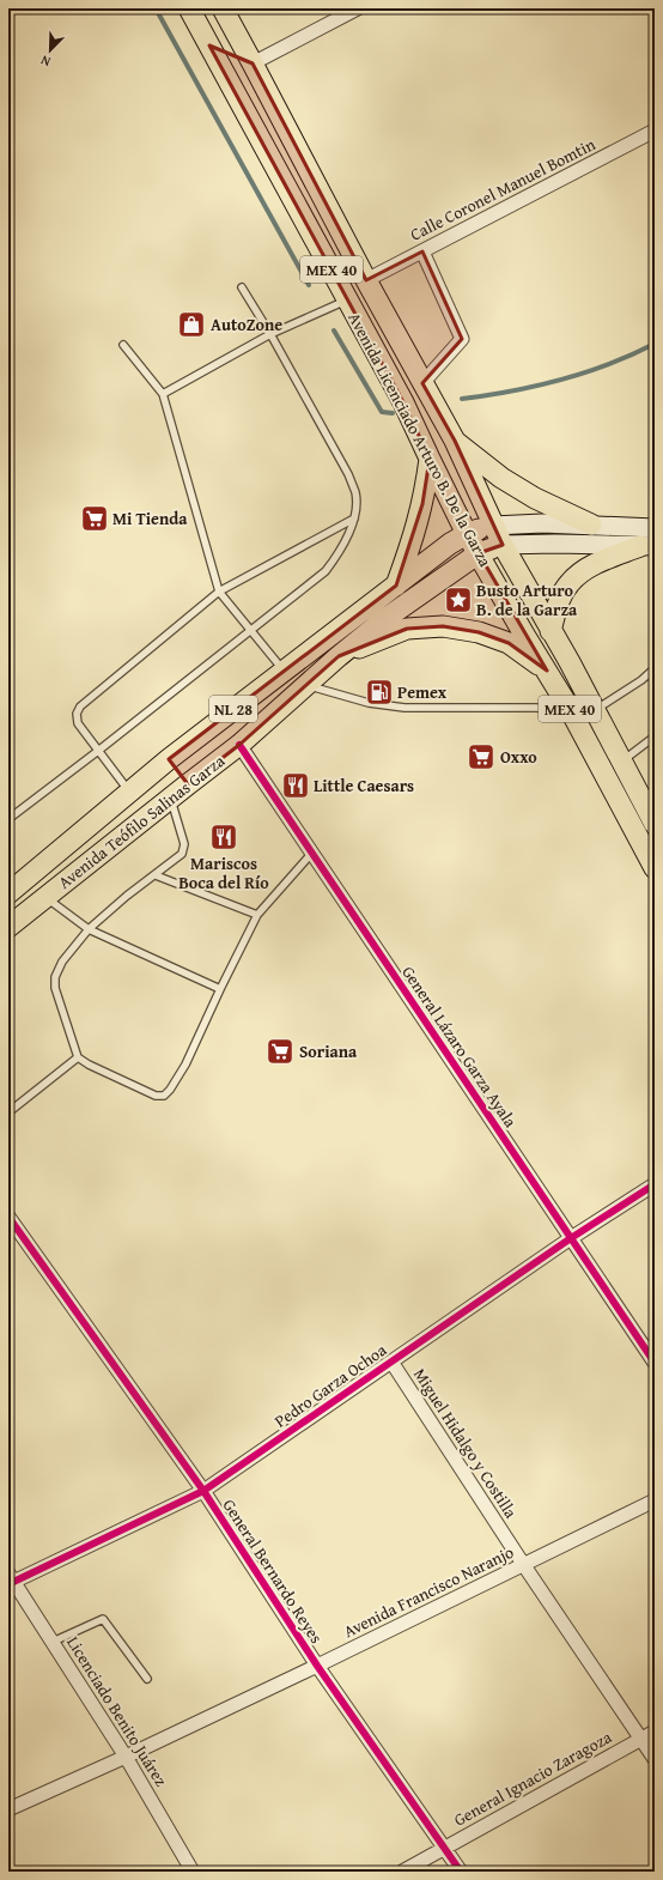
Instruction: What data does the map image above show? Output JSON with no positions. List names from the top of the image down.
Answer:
{
  "streets": {
    "main road": [
      "MEX 40",
      "Avenida Licenciado Arturo B. De la Garza",
      "NL 28",
      "Avenida Teófilo Salinas Garza"
    ],
    "street": [
      "Calle Coronel Manuel Bomtin",
      "General Lázaro Garza Ayala",
      "Pedro Garza Ochoa",
      "Miguel Hidalgo y Costilla",
      "General Bernardo Reyes",
      "Avenida Francisco Naranjo",
      "Licenciado Benito Juárez",
      "General Ignacio Zaragoza"
    ]
  },
  "crossings": [
    ["Calle Coronel Manuel Bomtin", "Avenida Licenciado Arturo B. De la Garza"],
    ["Avenida Licenciado Arturo B. De la Garza", "Avenida Teófilo Salinas Garza"],
    ["Avenida Teófilo Salinas Garza", "General Lázaro Garza Ayala"],
    ["General Lázaro Garza Ayala", "Pedro Garza Ochoa"],
    ["Pedro Garza Ochoa", "Miguel Hidalgo y Costilla"],
    ["Pedro Garza Ochoa", "General Bernardo Reyes"],
    ["Pedro Garza Ochoa", "Licenciado Benito Juárez"],
    ["Miguel Hidalgo y Costilla", "Avenida Francisco Naranjo"],
    ["Miguel Hidalgo y Costilla", "General Ignacio Zaragoza"],
    ["General Bernardo Reyes", "Avenida Francisco Naranjo"],
    ["General Bernardo Reyes", "General Ignacio Zaragoza"],
    ["Avenida Francisco Naranjo", "Licenciado Benito Juárez"]
  ],
  "places": {
    "shop": ["AutoZone"],
    "supermarket": ["Mi Tienda", "Oxxo", "Soriana"],
    "place": ["Busto Arturo B. de la Garza"],
    "fuel station": ["Pemex"],
    "restaurant": ["Little Caesars", "Mariscos Boca del Río"]
  },
  "north": "bottom left"
}
